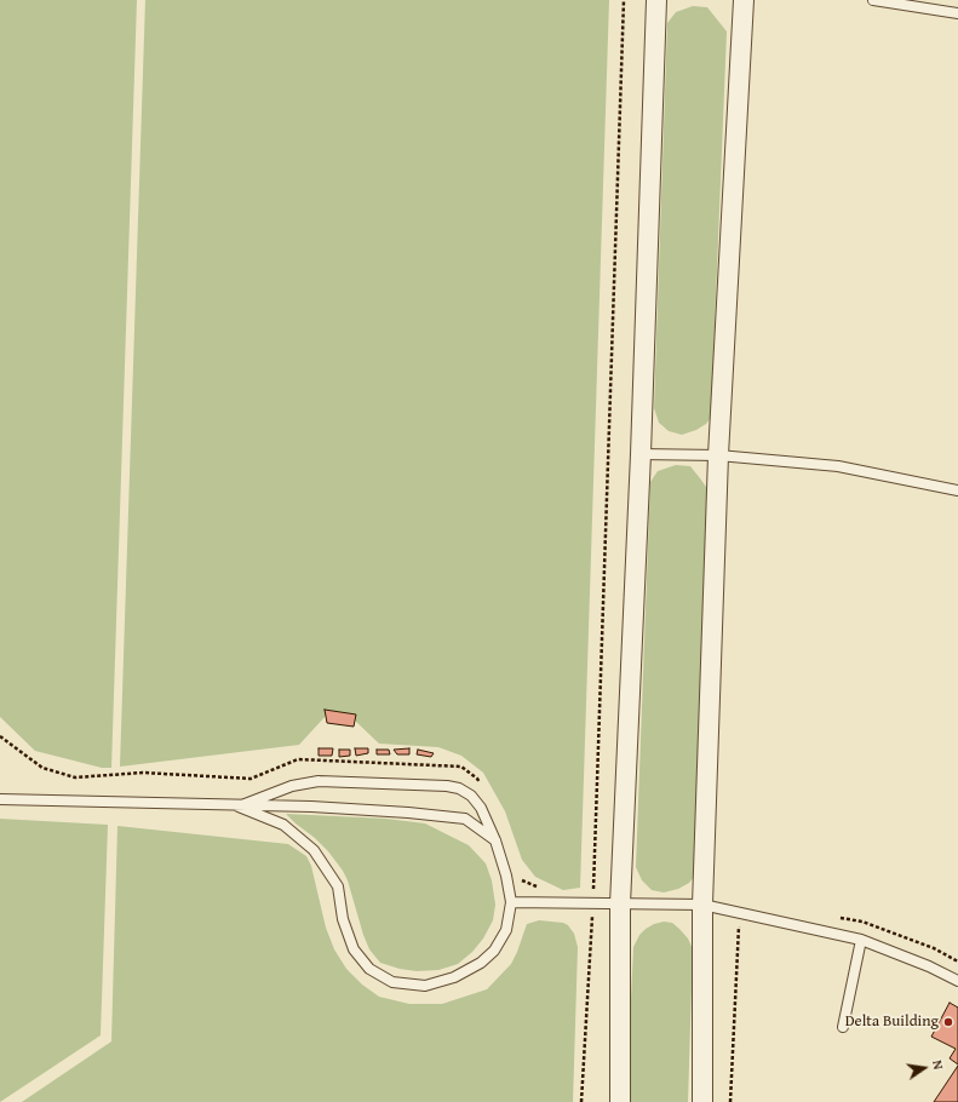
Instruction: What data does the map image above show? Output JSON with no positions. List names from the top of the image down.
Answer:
{
  "places": ["Delta Building"],
  "north": "right"
}
